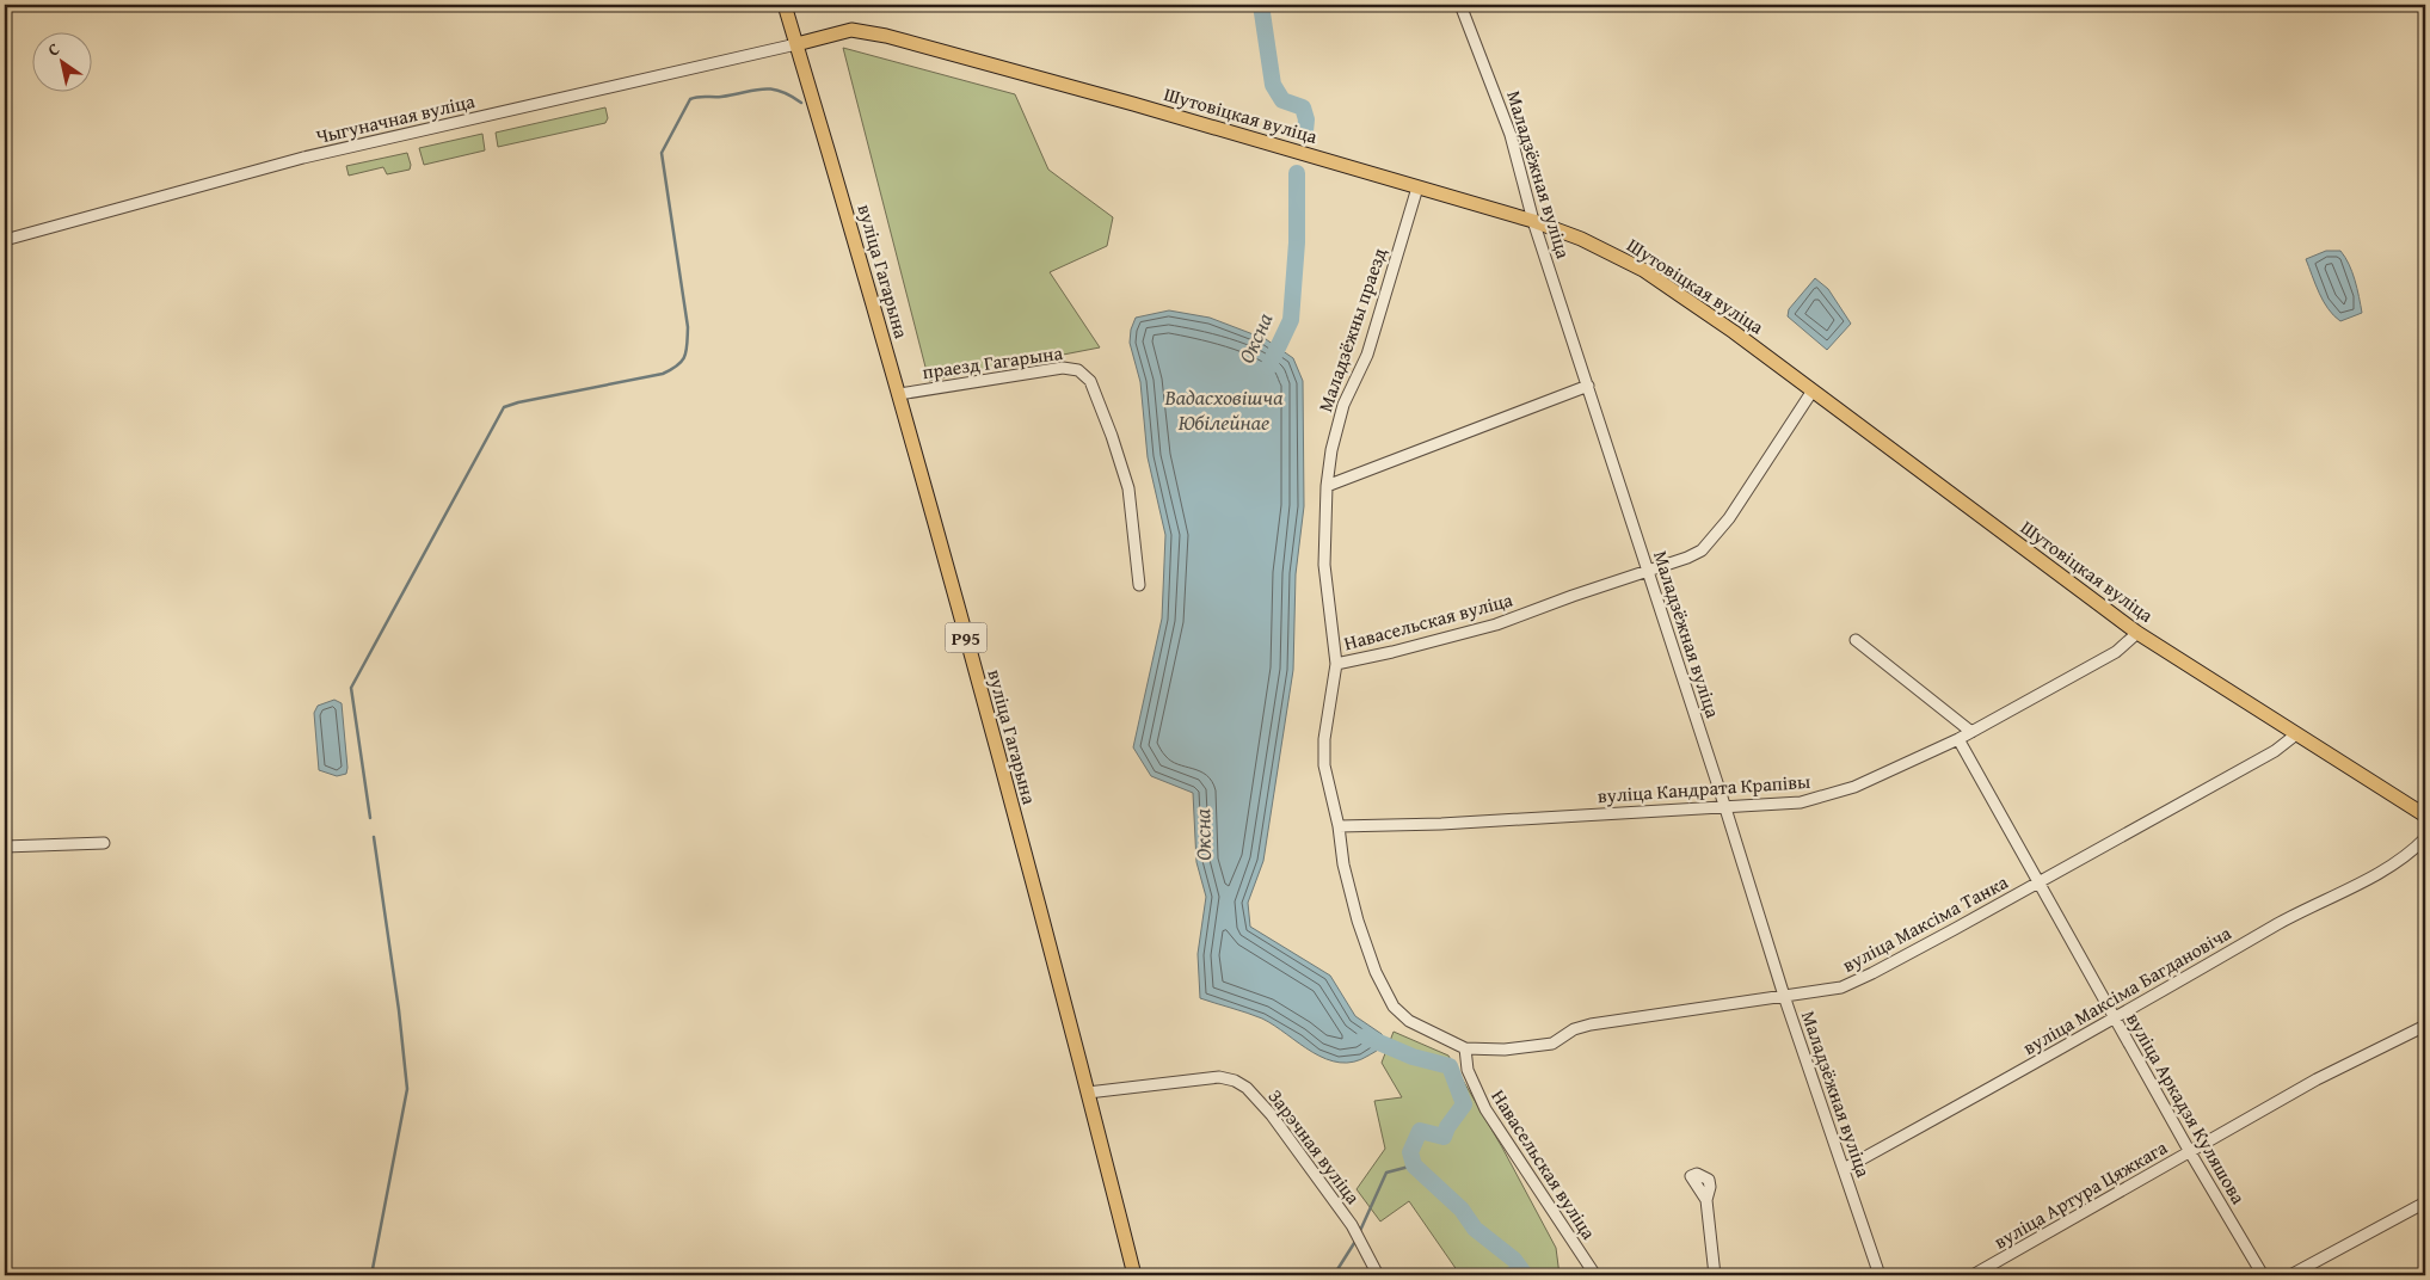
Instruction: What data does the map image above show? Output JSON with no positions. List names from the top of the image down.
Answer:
{
  "streets": {
    "main road": ["Шутовіцкая вуліца", "вуліца Гагарына", "Р95"],
    "street": [
      "Чыгуначная вуліца",
      "Маладзёжная вуліца",
      "Маладзёжны праезд",
      "праезд Гагарына",
      "Навасельская вуліца",
      "вуліца Кандрата Крапівы",
      "вуліца Максіма Танка",
      "вуліца Максіма Багдановіча",
      "вуліца Аркадзя Куляшова",
      "Зарэчная вуліца",
      "вуліца Артура Цяжкага"
    ]
  },
  "crossings": [
    ["Шутовіцкая вуліца", "Чыгуначная вуліца"],
    ["Шутовіцкая вуліца", "Маладзёжная вуліца"],
    ["Шутовіцкая вуліца", "вуліца Гагарына"],
    ["Шутовіцкая вуліца", "Маладзёжны праезд"],
    ["Шутовіцкая вуліца", "Навасельская вуліца"],
    ["Шутовіцкая вуліца", "вуліца Кандрата Крапівы"],
    ["Шутовіцкая вуліца", "вуліца Максіма Танка"],
    ["Чыгуначная вуліца", "вуліца Гагарына"],
    ["Маладзёжная вуліца", "Навасельская вуліца"],
    ["Маладзёжная вуліца", "вуліца Кандрата Крапівы"],
    ["Маладзёжная вуліца", "вуліца Максіма Танка"],
    ["Маладзёжная вуліца", "вуліца Максіма Багдановіча"],
    ["вуліца Гагарына", "праезд Гагарына"],
    ["вуліца Гагарына", "Зарэчная вуліца"],
    ["Маладзёжны праезд", "Навасельская вуліца"],
    ["Навасельская вуліца", "вуліца Кандрата Крапівы"],
    ["Навасельская вуліца", "вуліца Максіма Танка"],
    ["вуліца Кандрата Крапівы", "вуліца Аркадзя Куляшова"],
    ["вуліца Максіма Танка", "вуліца Аркадзя Куляшова"],
    ["вуліца Максіма Багдановіча", "вуліца Аркадзя Куляшова"],
    ["вуліца Аркадзя Куляшова", "вуліца Артура Цяжкага"]
  ],
  "water": ["Оксна", "Вадасховішча Юбілейнае"],
  "north": "top left"
}
